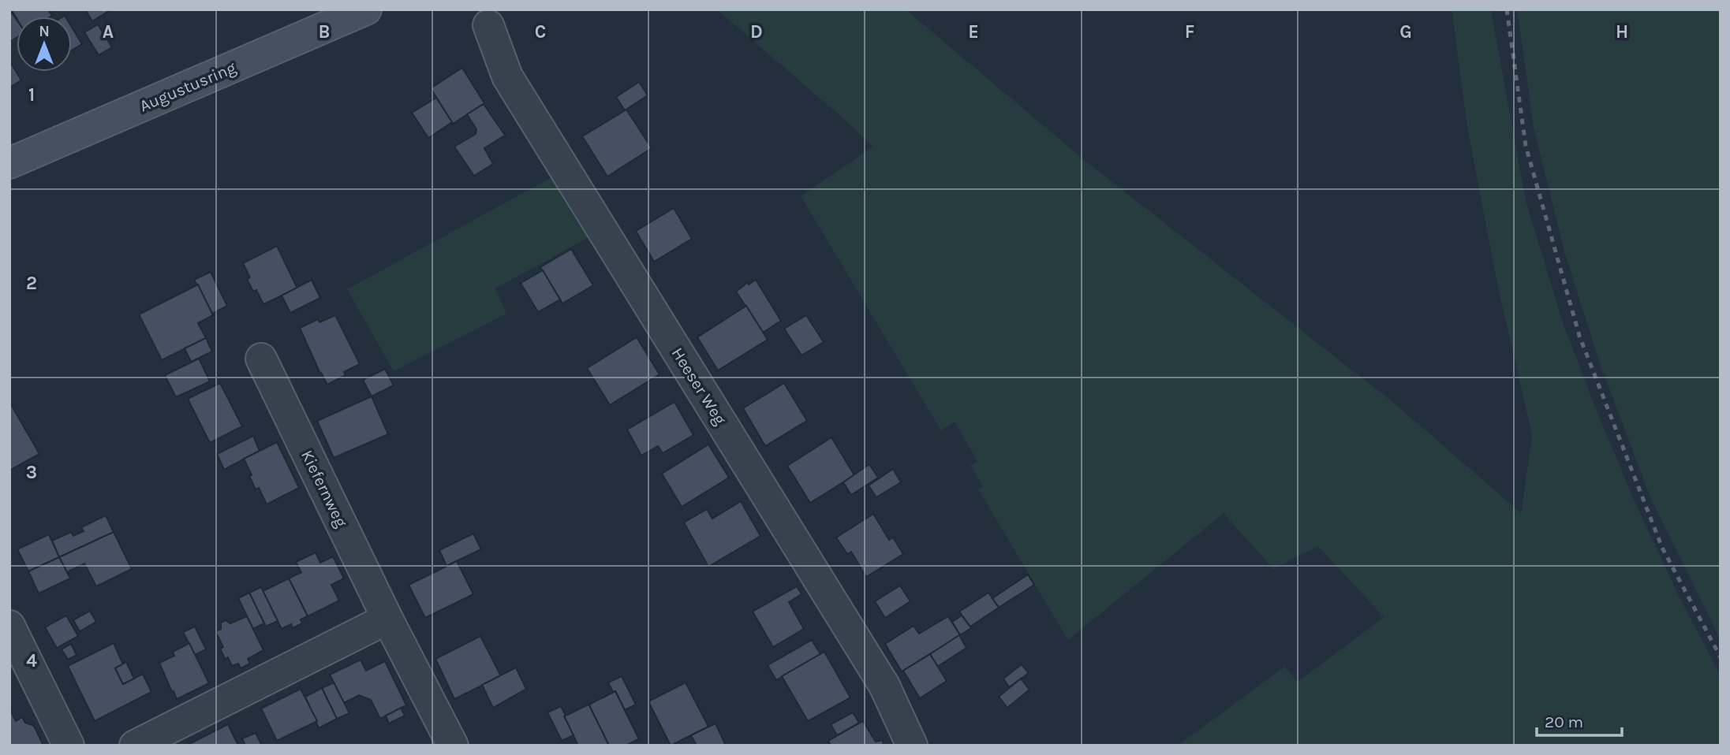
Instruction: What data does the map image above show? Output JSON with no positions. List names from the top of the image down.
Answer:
{
  "streets": {
    "main road": ["Augustusring"],
    "street": ["Heeser Weg", "Kiefernweg"]
  },
  "scale_bar": "20 m",
  "north": "top",
  "grid": {
    "columns": [
      "A",
      "B",
      "C",
      "D",
      "E",
      "F",
      "G",
      "H"
    ],
    "rows": [
      "1",
      "2",
      "3",
      "4"
    ]
  }
}
